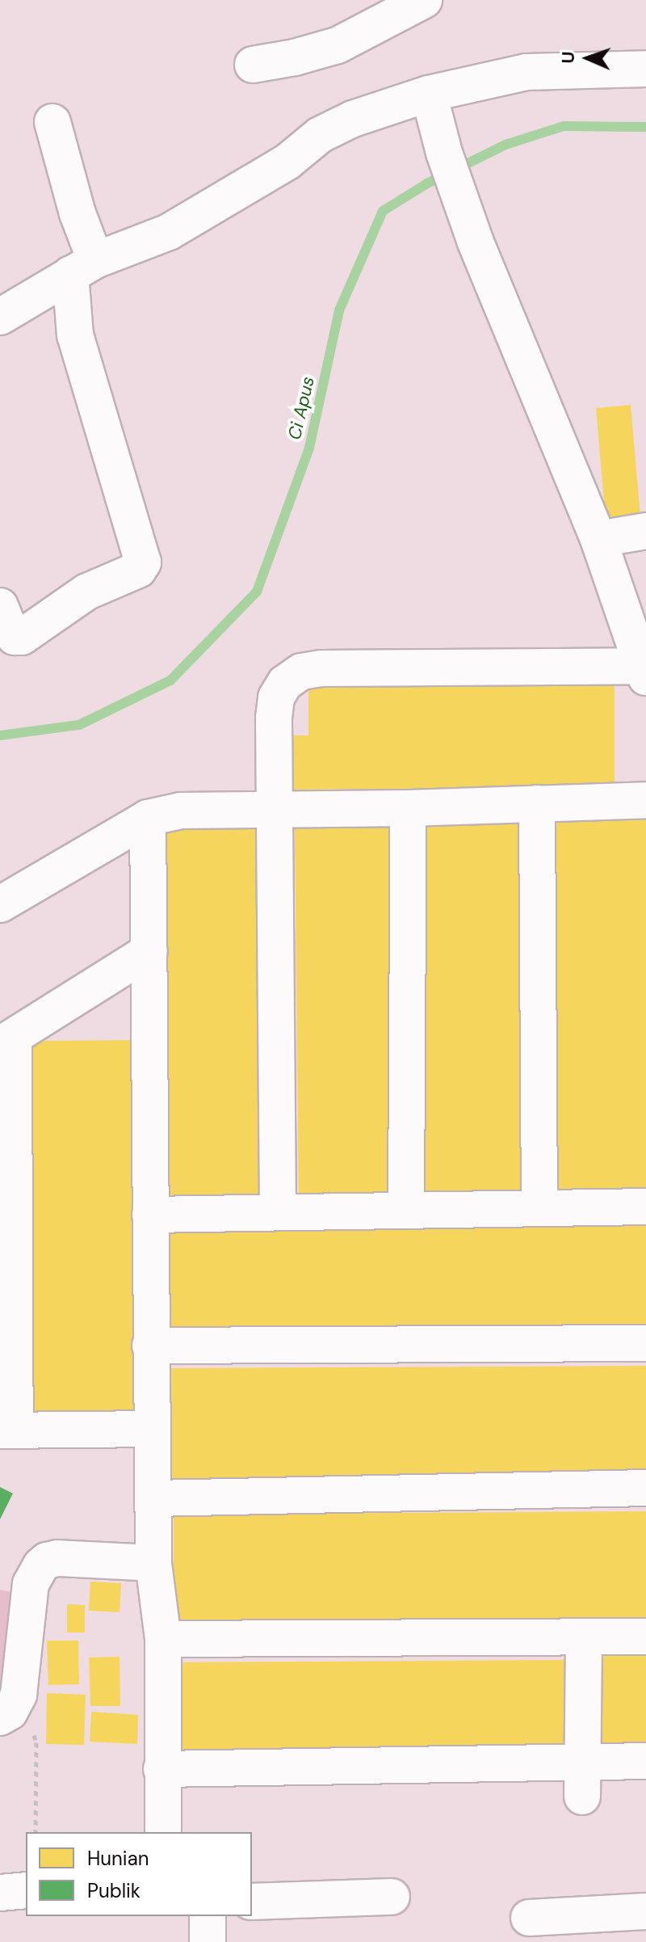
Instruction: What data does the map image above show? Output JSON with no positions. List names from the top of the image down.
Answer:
{
  "water": ["Ci Apus"],
  "legend": ["Hunian", "Publik"],
  "north": "left"
}
